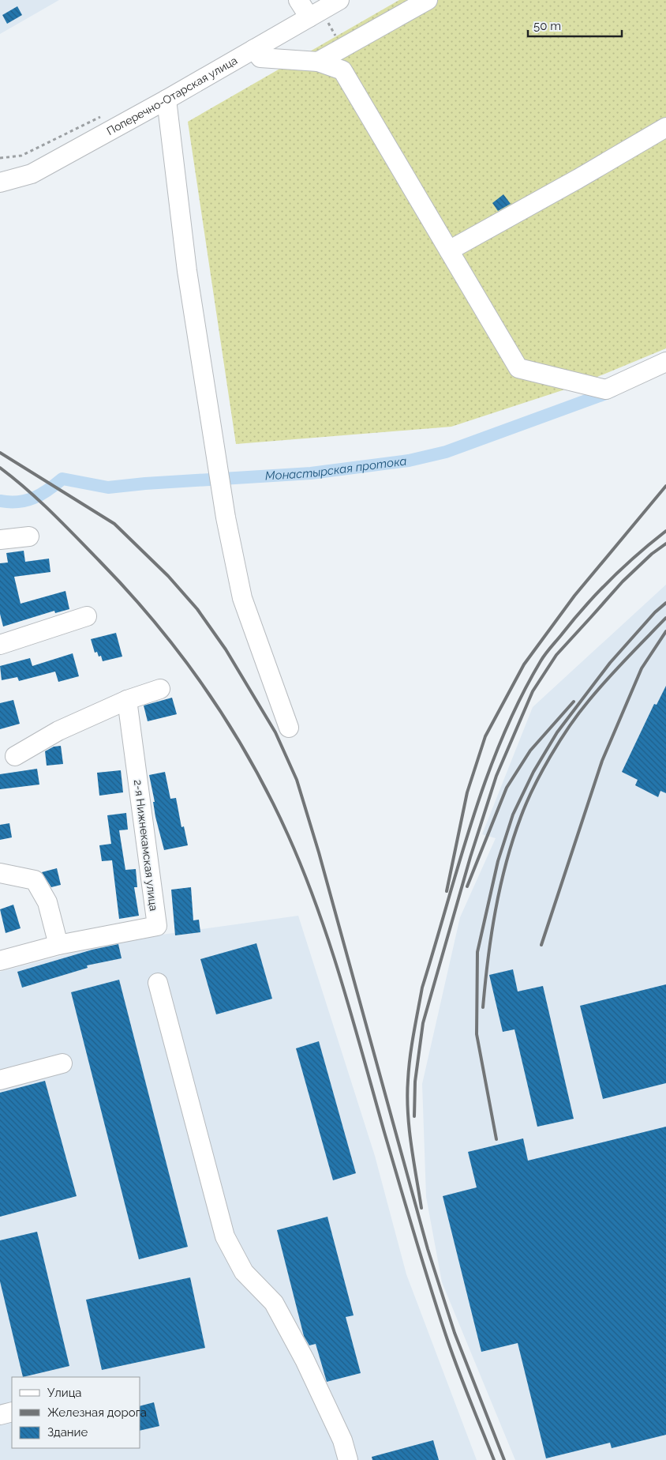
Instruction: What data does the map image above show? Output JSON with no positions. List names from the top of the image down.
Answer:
{
  "streets": {
    "street": ["Поперечно-Отарская улица", "2-я Нижнекамская улица"]
  },
  "water": ["Монастырская протока"],
  "legend": ["Улица", "Железная дорога", "Здание"],
  "scale_bar": "50 m"
}
